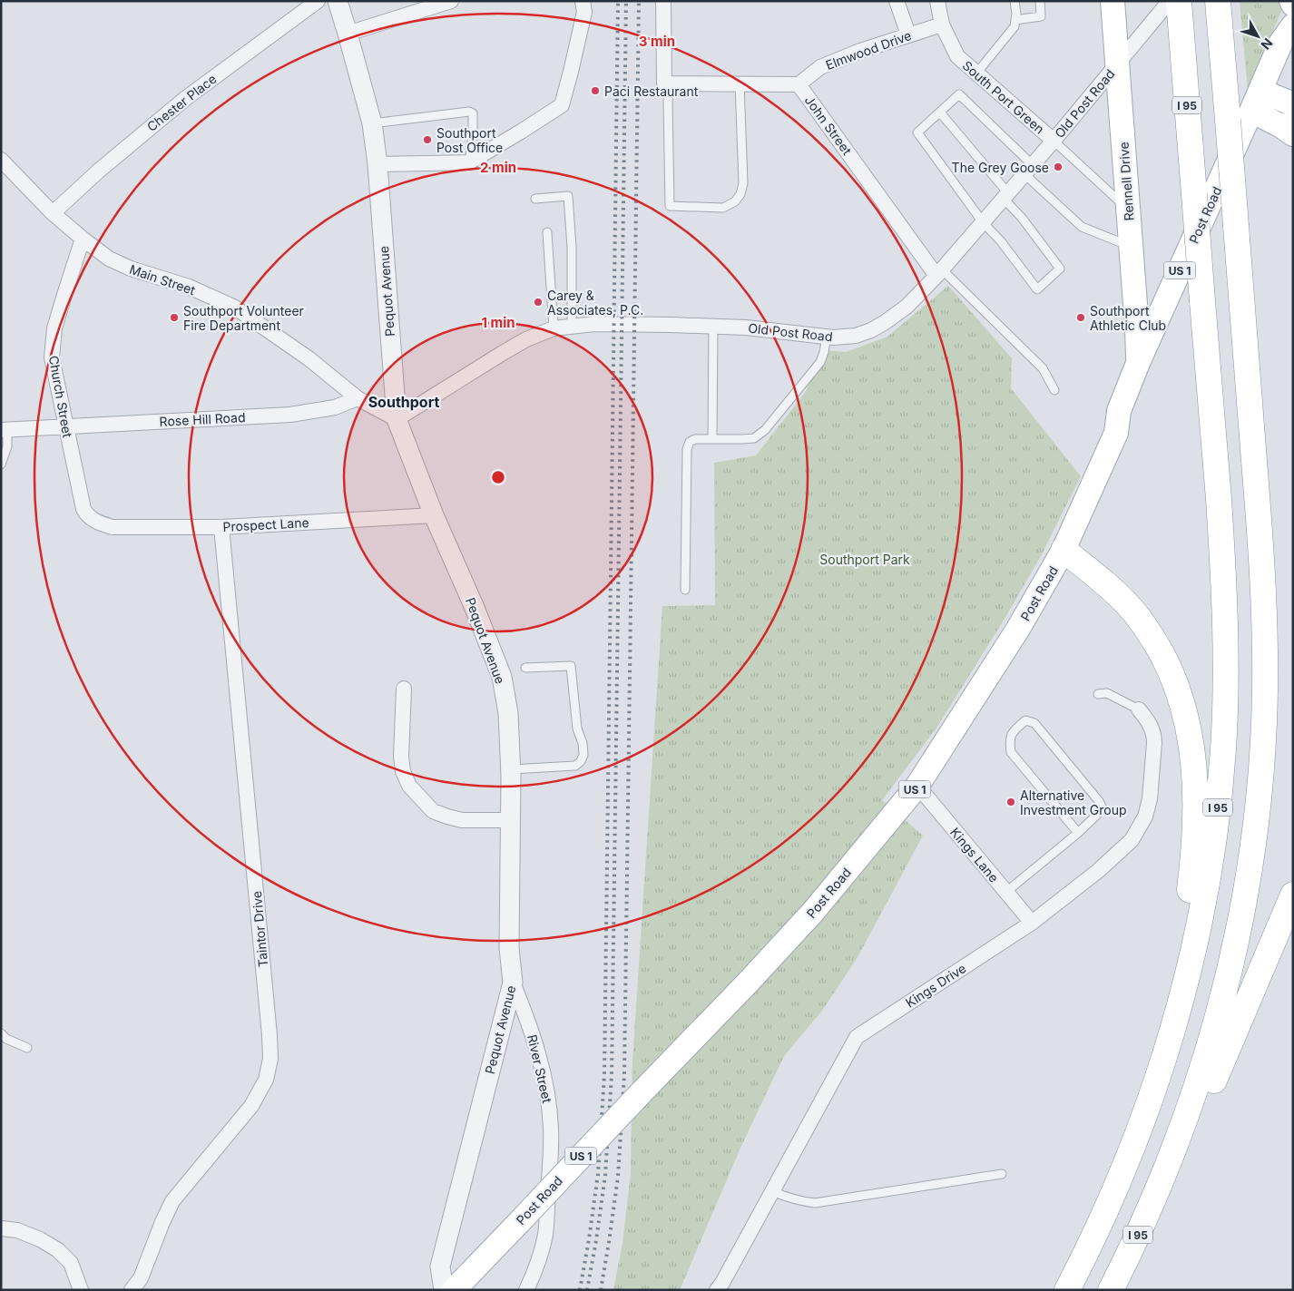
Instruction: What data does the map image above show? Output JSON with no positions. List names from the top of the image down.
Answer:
{
  "streets": {
    "highway": ["I 95"],
    "main road": ["Rennell Drive", "Post Road", "US 1"],
    "street": [
      "Elmwood Drive",
      "South Port Green",
      "Chester Place",
      "Old Post Road",
      "John Street",
      "Main Street",
      "Pequot Avenue",
      "Church Street",
      "Rose Hill Road",
      "Prospect Lane",
      "Kings Lane",
      "Taintor Drive",
      "Kings Drive",
      "River Street"
    ]
  },
  "crossings": [
    ["Elmwood Drive", "South Port Green"],
    ["Elmwood Drive", "John Street"],
    ["South Port Green", "Old Post Road"],
    ["Chester Place", "Main Street"],
    ["Old Post Road", "I 95"],
    ["Old Post Road", "John Street"],
    ["Old Post Road", "Rennell Drive"],
    ["Old Post Road", "Pequot Avenue"],
    ["Rennell Drive", "Post Road"],
    ["Post Road", "Kings Lane"],
    ["Main Street", "Church Street"],
    ["Main Street", "Rose Hill Road"],
    ["Pequot Avenue", "Prospect Lane"],
    ["Pequot Avenue", "River Street"],
    ["Church Street", "Rose Hill Road"],
    ["Church Street", "Prospect Lane"],
    ["Prospect Lane", "Taintor Drive"],
    ["Kings Lane", "Kings Drive"]
  ],
  "districts": ["Southport"],
  "parks": ["Southport Park"],
  "places": [
    "Paci Restaurant",
    "Southport Post Office",
    "The Grey Goose",
    "Carey & Associates, P.C.",
    "Southport Volunteer Fire Department",
    "Southport Athletic Club",
    "Alternative Investment Group"
  ],
  "north": "bottom right",
  "rings": ["3 min", "2 min", "1 min"]
}
